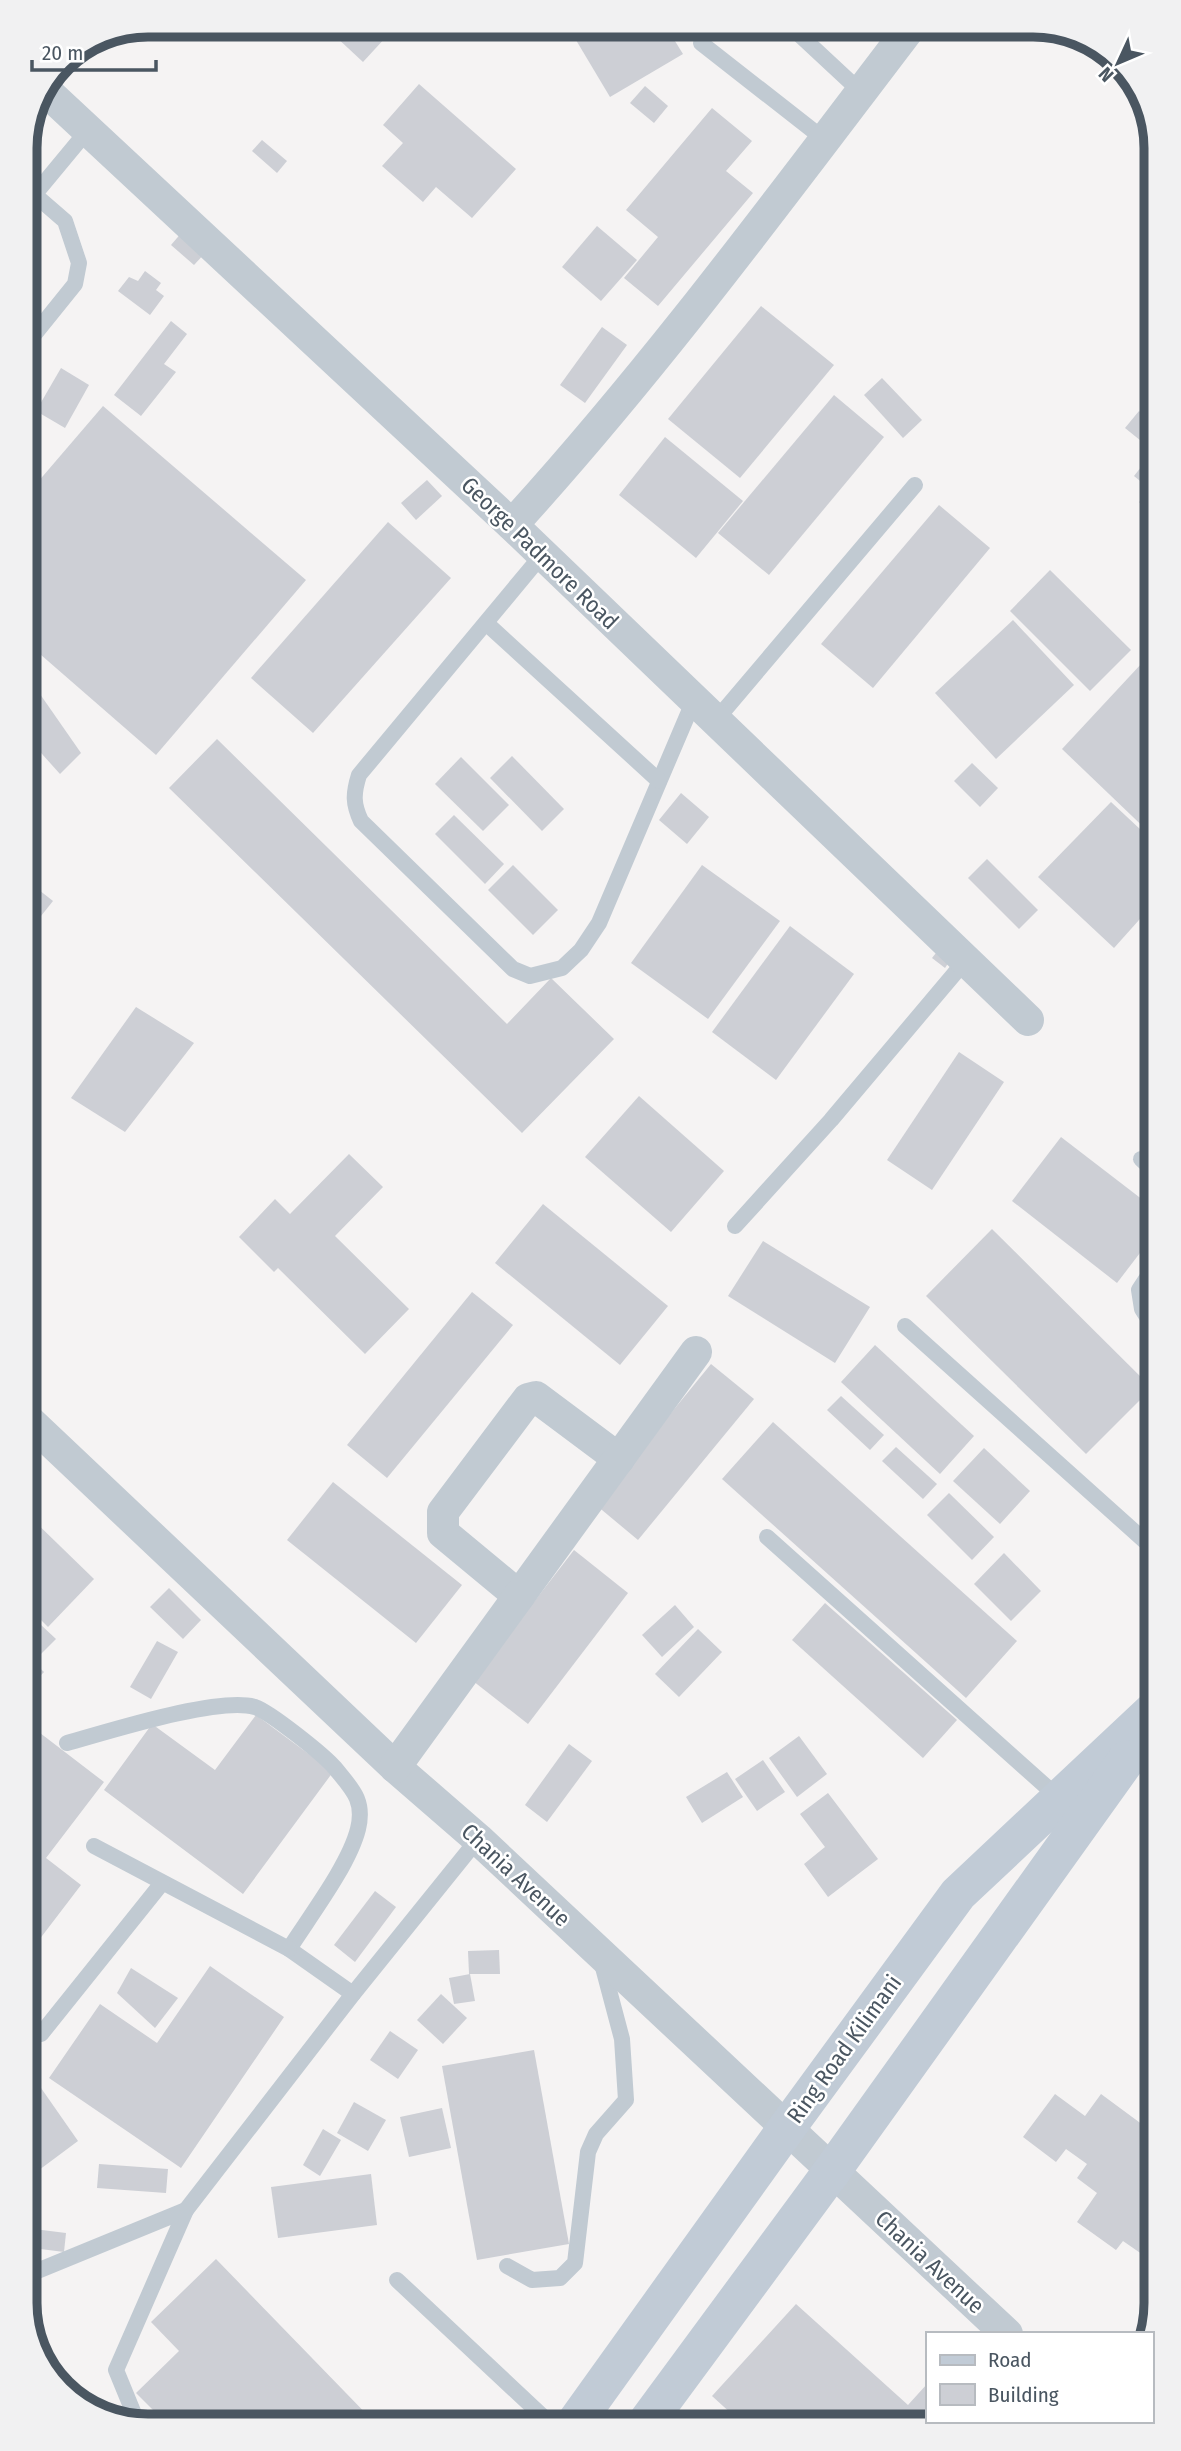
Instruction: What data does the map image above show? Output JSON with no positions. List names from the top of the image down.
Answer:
{
  "streets": {
    "main road": ["Ring Road Kilimani"],
    "street": ["George Padmore Road", "Chania Avenue"]
  },
  "crossings": [
    ["Chania Avenue", "Ring Road Kilimani"]
  ],
  "legend": ["Road", "Building"],
  "scale_bar": "20 m",
  "north": "bottom left"
}
